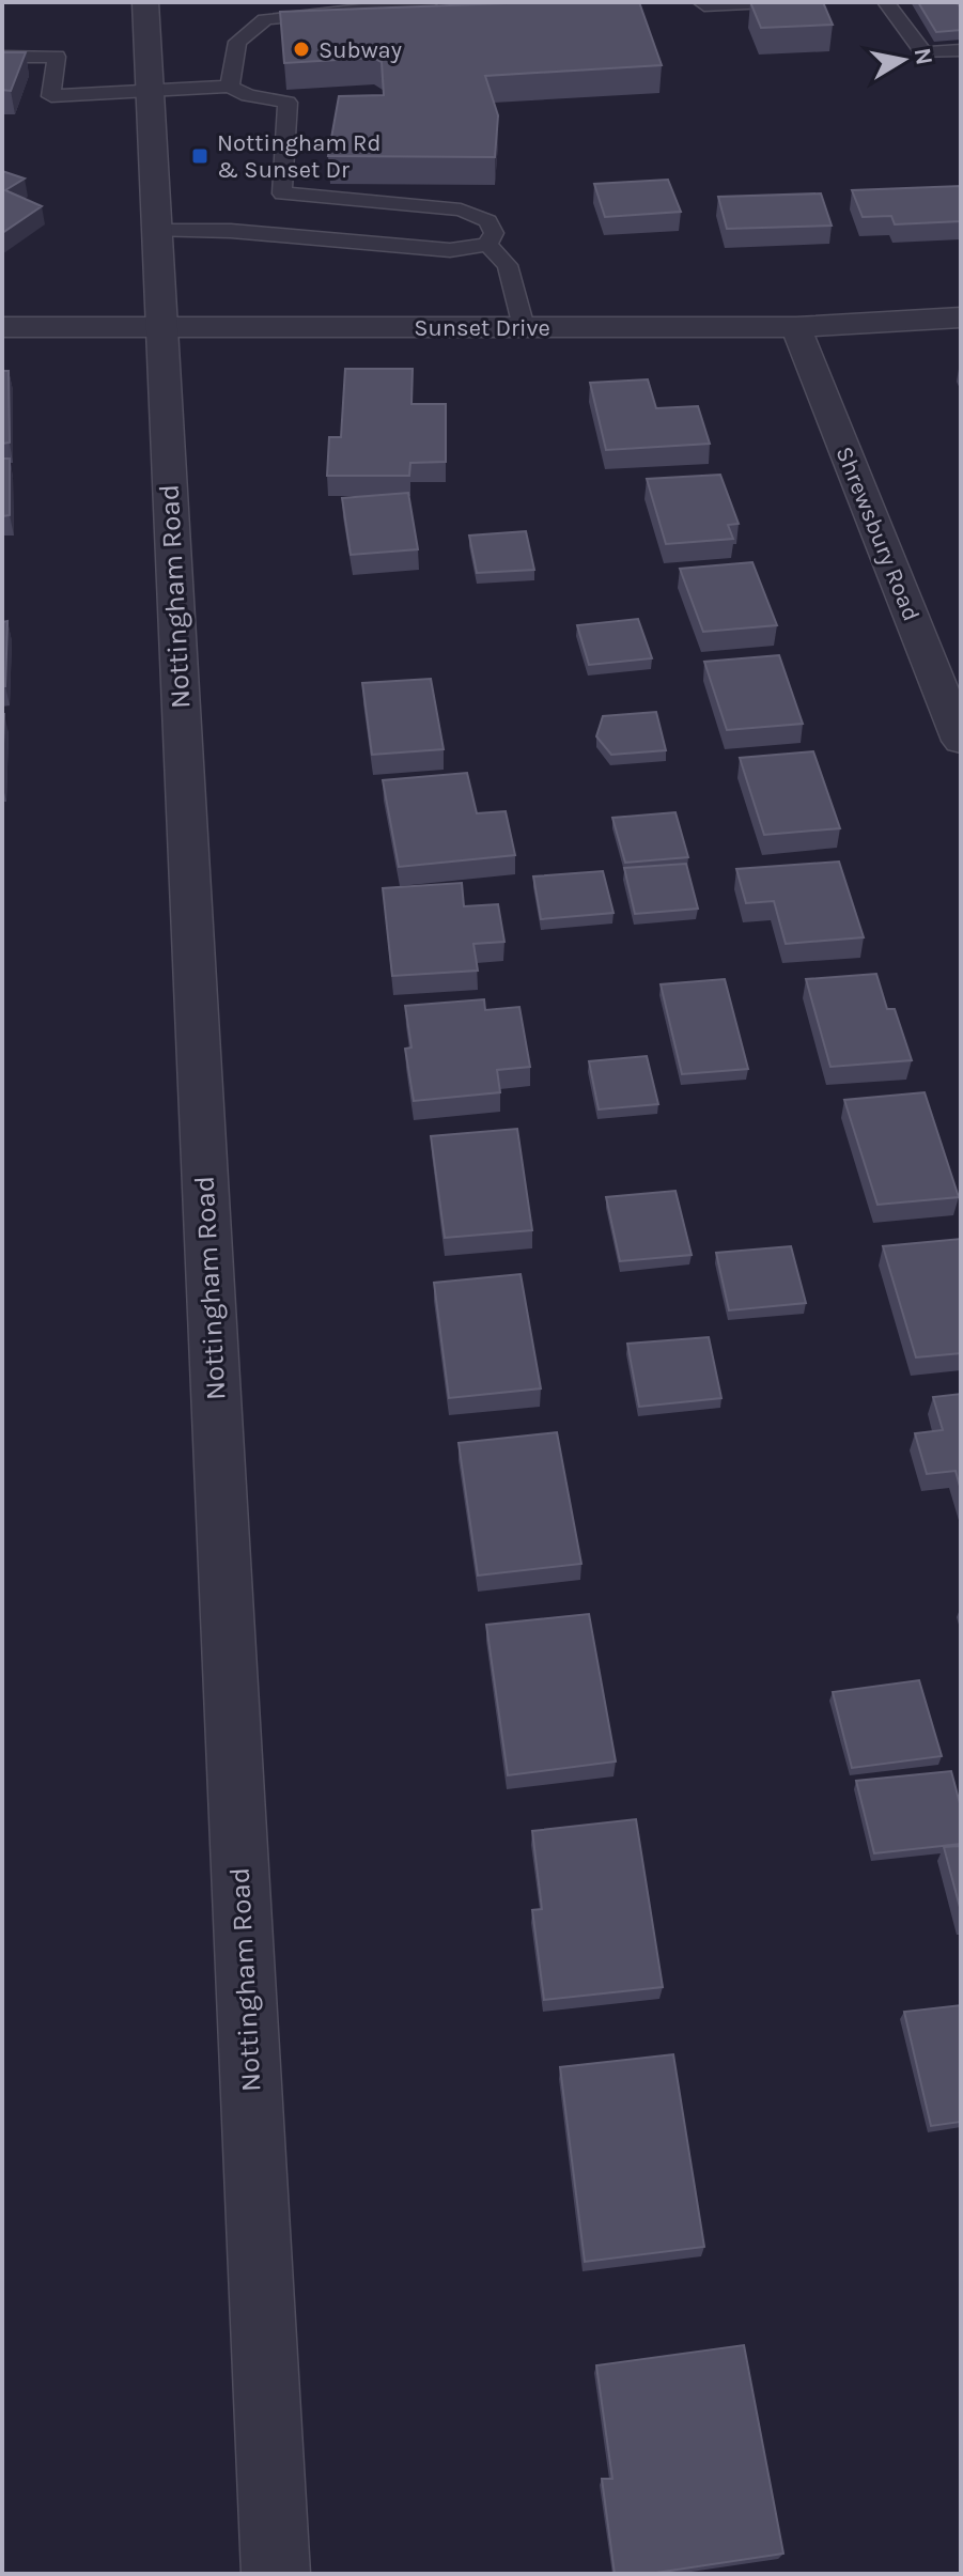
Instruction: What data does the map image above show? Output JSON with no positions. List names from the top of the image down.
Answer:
{
  "streets": {
    "street": ["Sunset Drive", "Shrewsbury Road", "Nottingham Road"]
  },
  "crossings": [
    ["Sunset Drive", "Shrewsbury Road"],
    ["Sunset Drive", "Nottingham Road"]
  ],
  "places": {
    "other": ["Subway"],
    "transit": ["Nottingham Rd & Sunset Dr"]
  },
  "north": "right"
}
